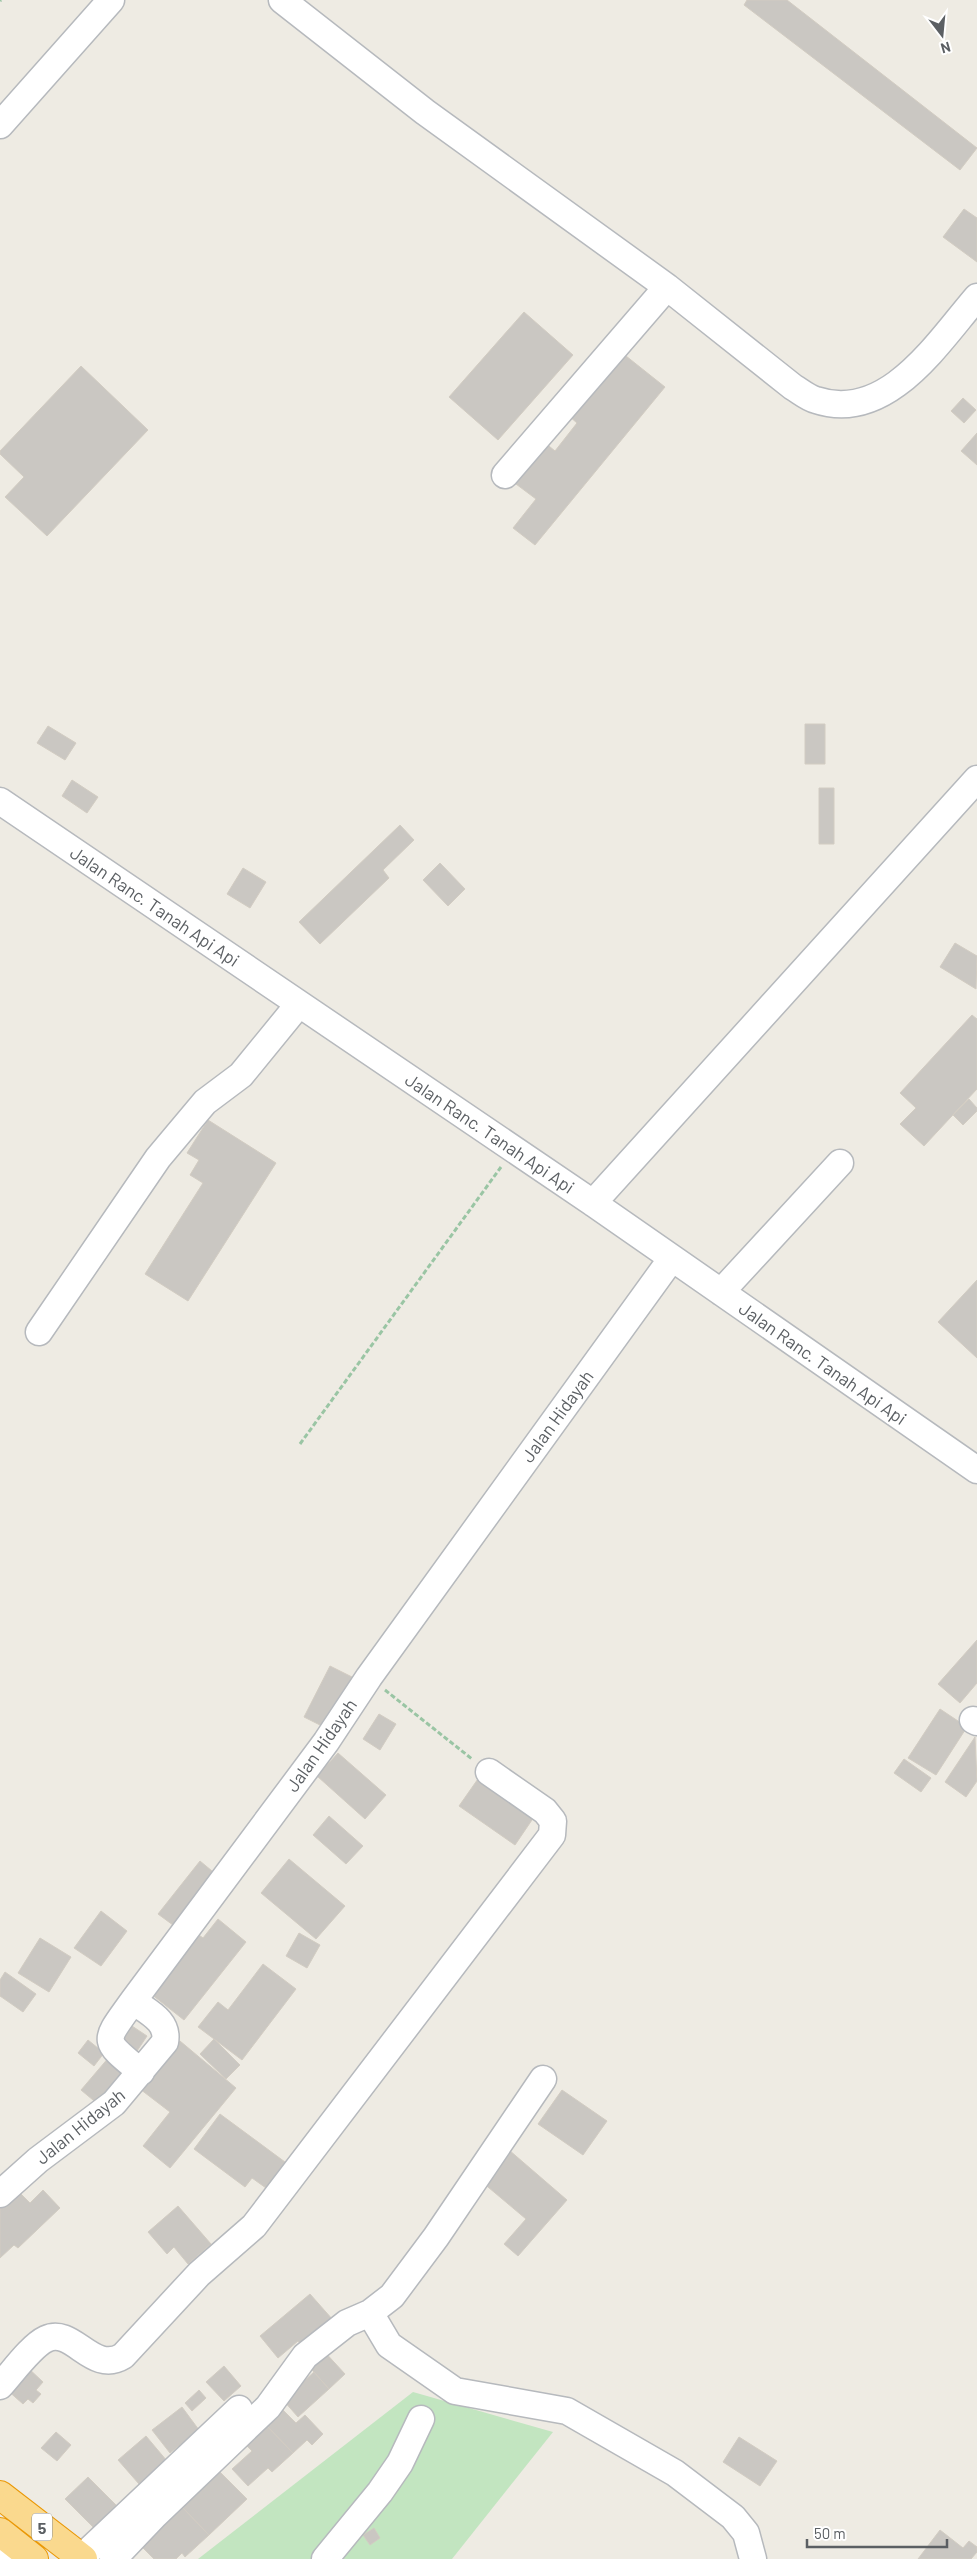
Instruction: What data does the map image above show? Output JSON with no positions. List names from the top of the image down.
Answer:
{
  "streets": {
    "highway": ["5"],
    "street": ["Jalan Ranc. Tanah Api Api", "Jalan Hidayah"]
  },
  "crossings": [
    ["Jalan Ranc. Tanah Api Api", "Jalan Hidayah"]
  ],
  "scale_bar": "50 m",
  "north": "bottom"
}
